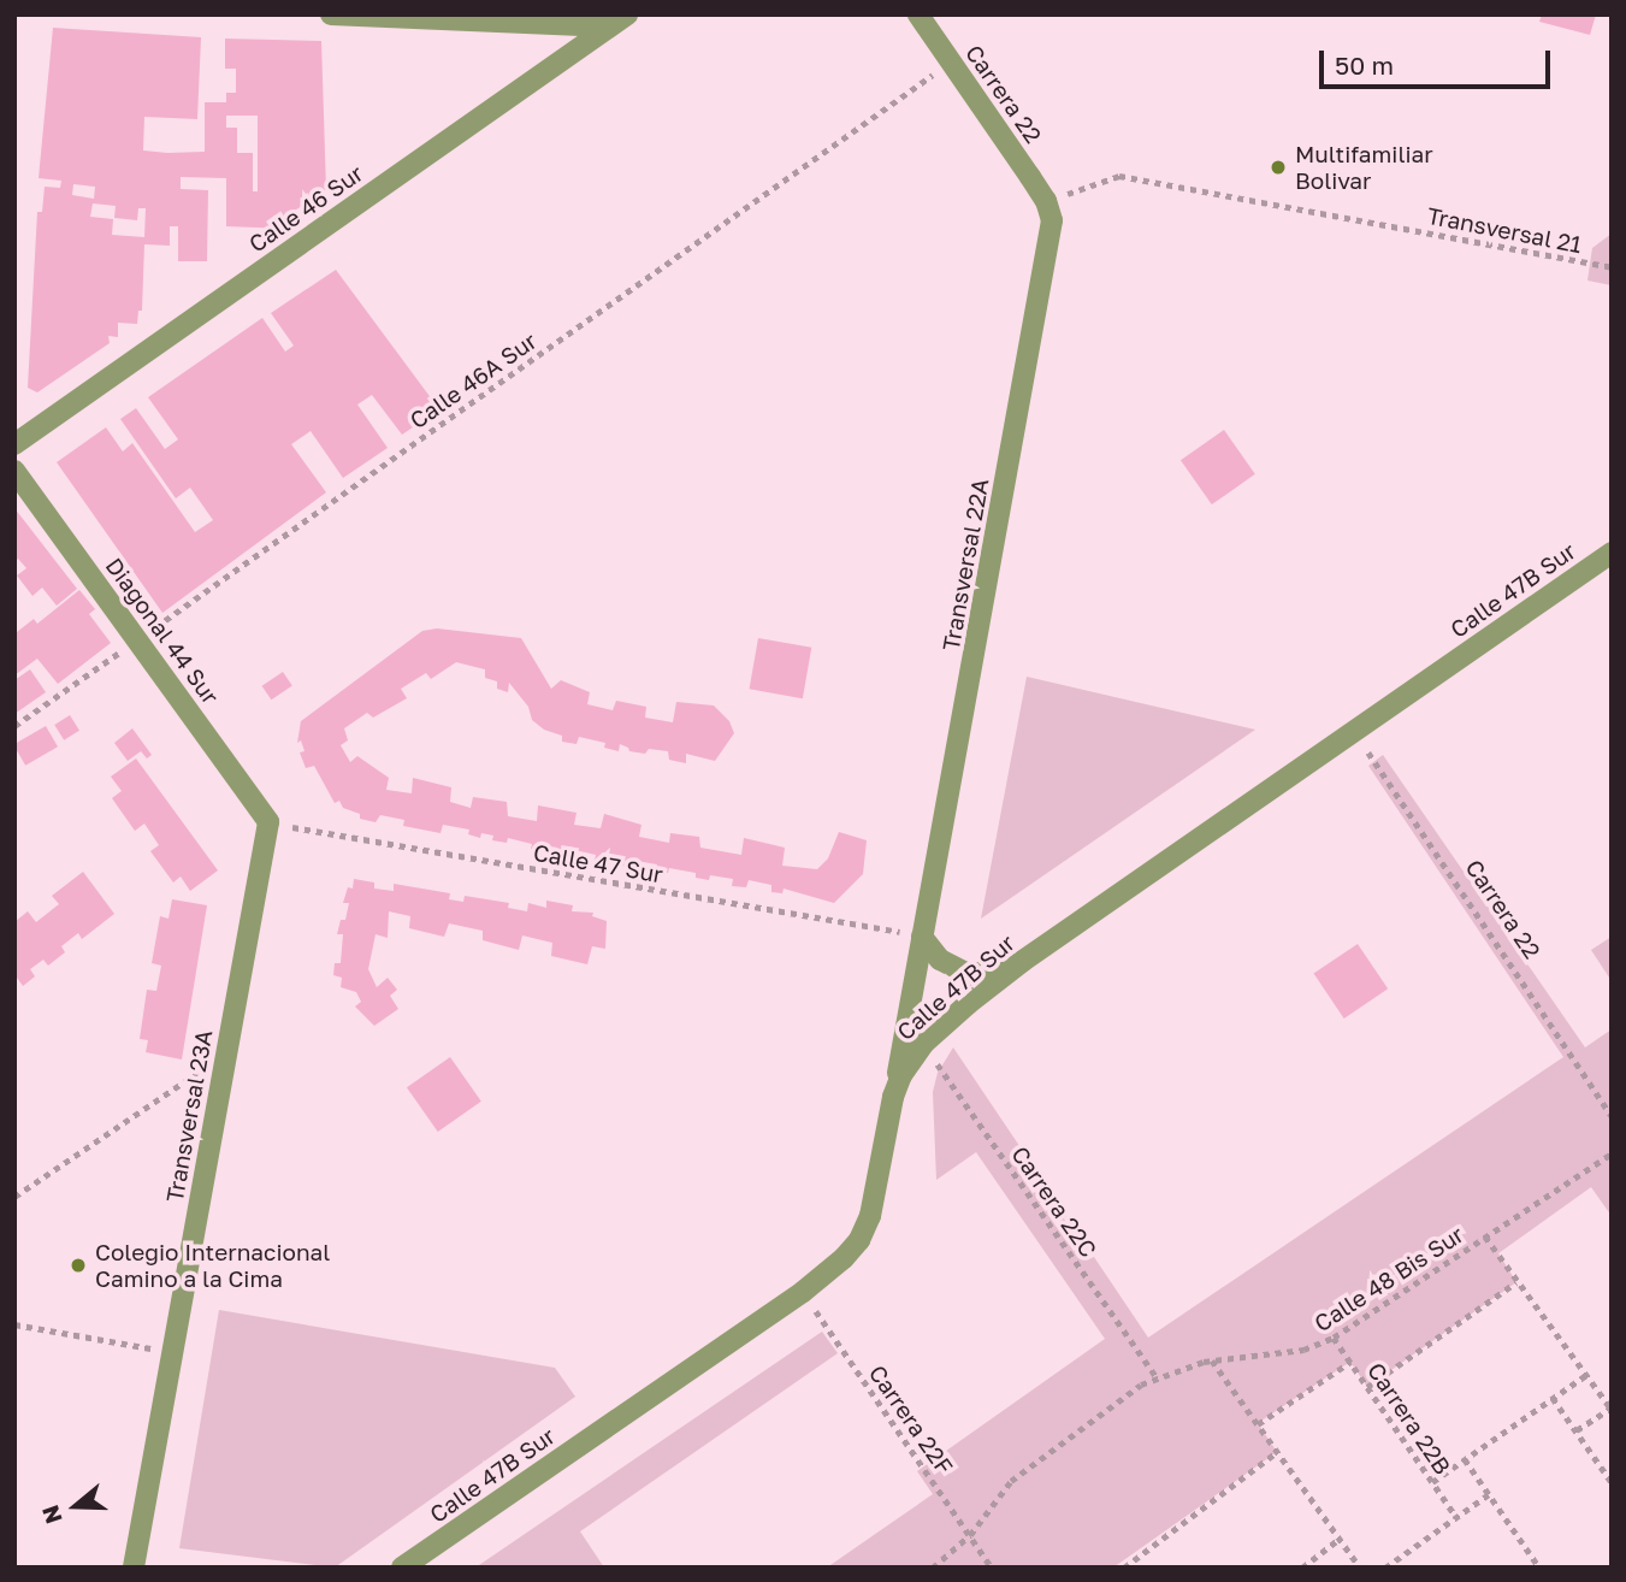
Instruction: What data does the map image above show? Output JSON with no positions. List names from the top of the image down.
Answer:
{
  "streets": {
    "street": [
      "Carrera 22",
      "Calle 46 Sur",
      "Transversal 22A",
      "Calle 47B Sur",
      "Diagonal 44 Sur",
      "Transversal 23A"
    ],
    "path": [
      "Transversal 21",
      "Calle 46A Sur",
      "Calle 47 Sur",
      "Carrera 22C",
      "Calle 48 Bis Sur",
      "Carrera 22B",
      "Carrera 22F"
    ]
  },
  "crossings": [
    ["Carrera 22", "Transversal 21"],
    ["Carrera 22", "Calle 46A Sur"],
    ["Carrera 22", "Transversal 22A"],
    ["Carrera 22", "Calle 47B Sur"],
    ["Transversal 21", "Transversal 22A"],
    ["Calle 46A Sur", "Diagonal 44 Sur"],
    ["Transversal 22A", "Calle 47B Sur"],
    ["Transversal 22A", "Calle 47 Sur"],
    ["Calle 47B Sur", "Carrera 22C"],
    ["Calle 47B Sur", "Carrera 22F"],
    ["Diagonal 44 Sur", "Calle 47 Sur"],
    ["Diagonal 44 Sur", "Transversal 23A"],
    ["Calle 47 Sur", "Transversal 23A"],
    ["Carrera 22C", "Calle 48 Bis Sur"],
    ["Calle 48 Bis Sur", "Carrera 22B"],
    ["Calle 48 Bis Sur", "Carrera 22F"]
  ],
  "places": ["Multifamiliar Bolivar", "Colegio Internacional Camino a la Cima"],
  "scale_bar": "50 m",
  "north": "left"
}
